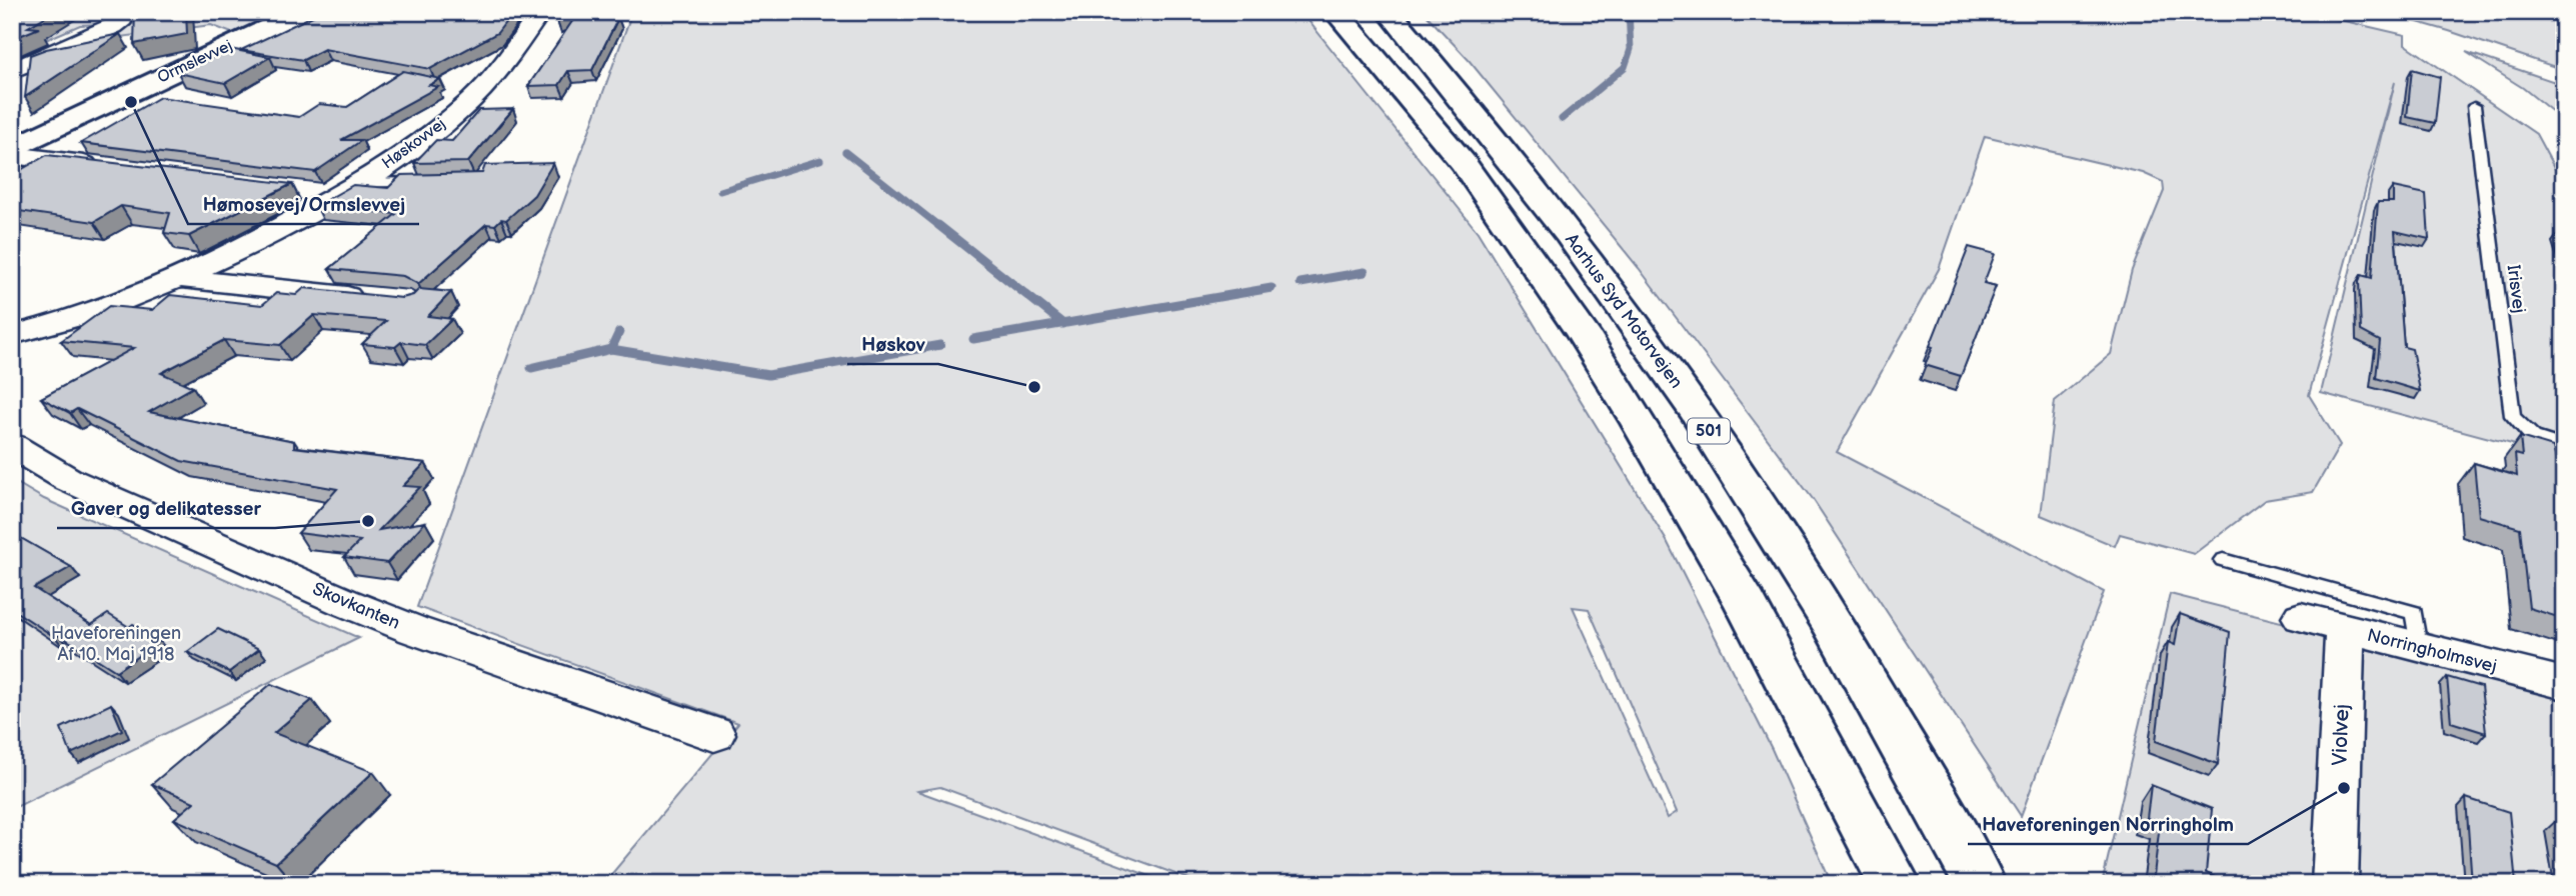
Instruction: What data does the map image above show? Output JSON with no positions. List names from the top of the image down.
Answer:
{
  "streets": {
    "main road": ["Ormslevvej", "Aarhus Syd Motorvejen", "501"],
    "street": [
      "Høskovvej",
      "Skovkanten",
      "Norringholmsvej",
      "Violvej"
    ],
    "lane": ["Irisvej"]
  },
  "crossings": [
    ["Norringholmsvej", "Violvej"]
  ],
  "parks": ["Haveforeningen Af 10. Maj 1918"],
  "places": [
    "Hømosevej/Ormslevvej",
    "Høskov",
    "Gaver og delikatesser",
    "Haveforeningen Norringholm"
  ]
}
